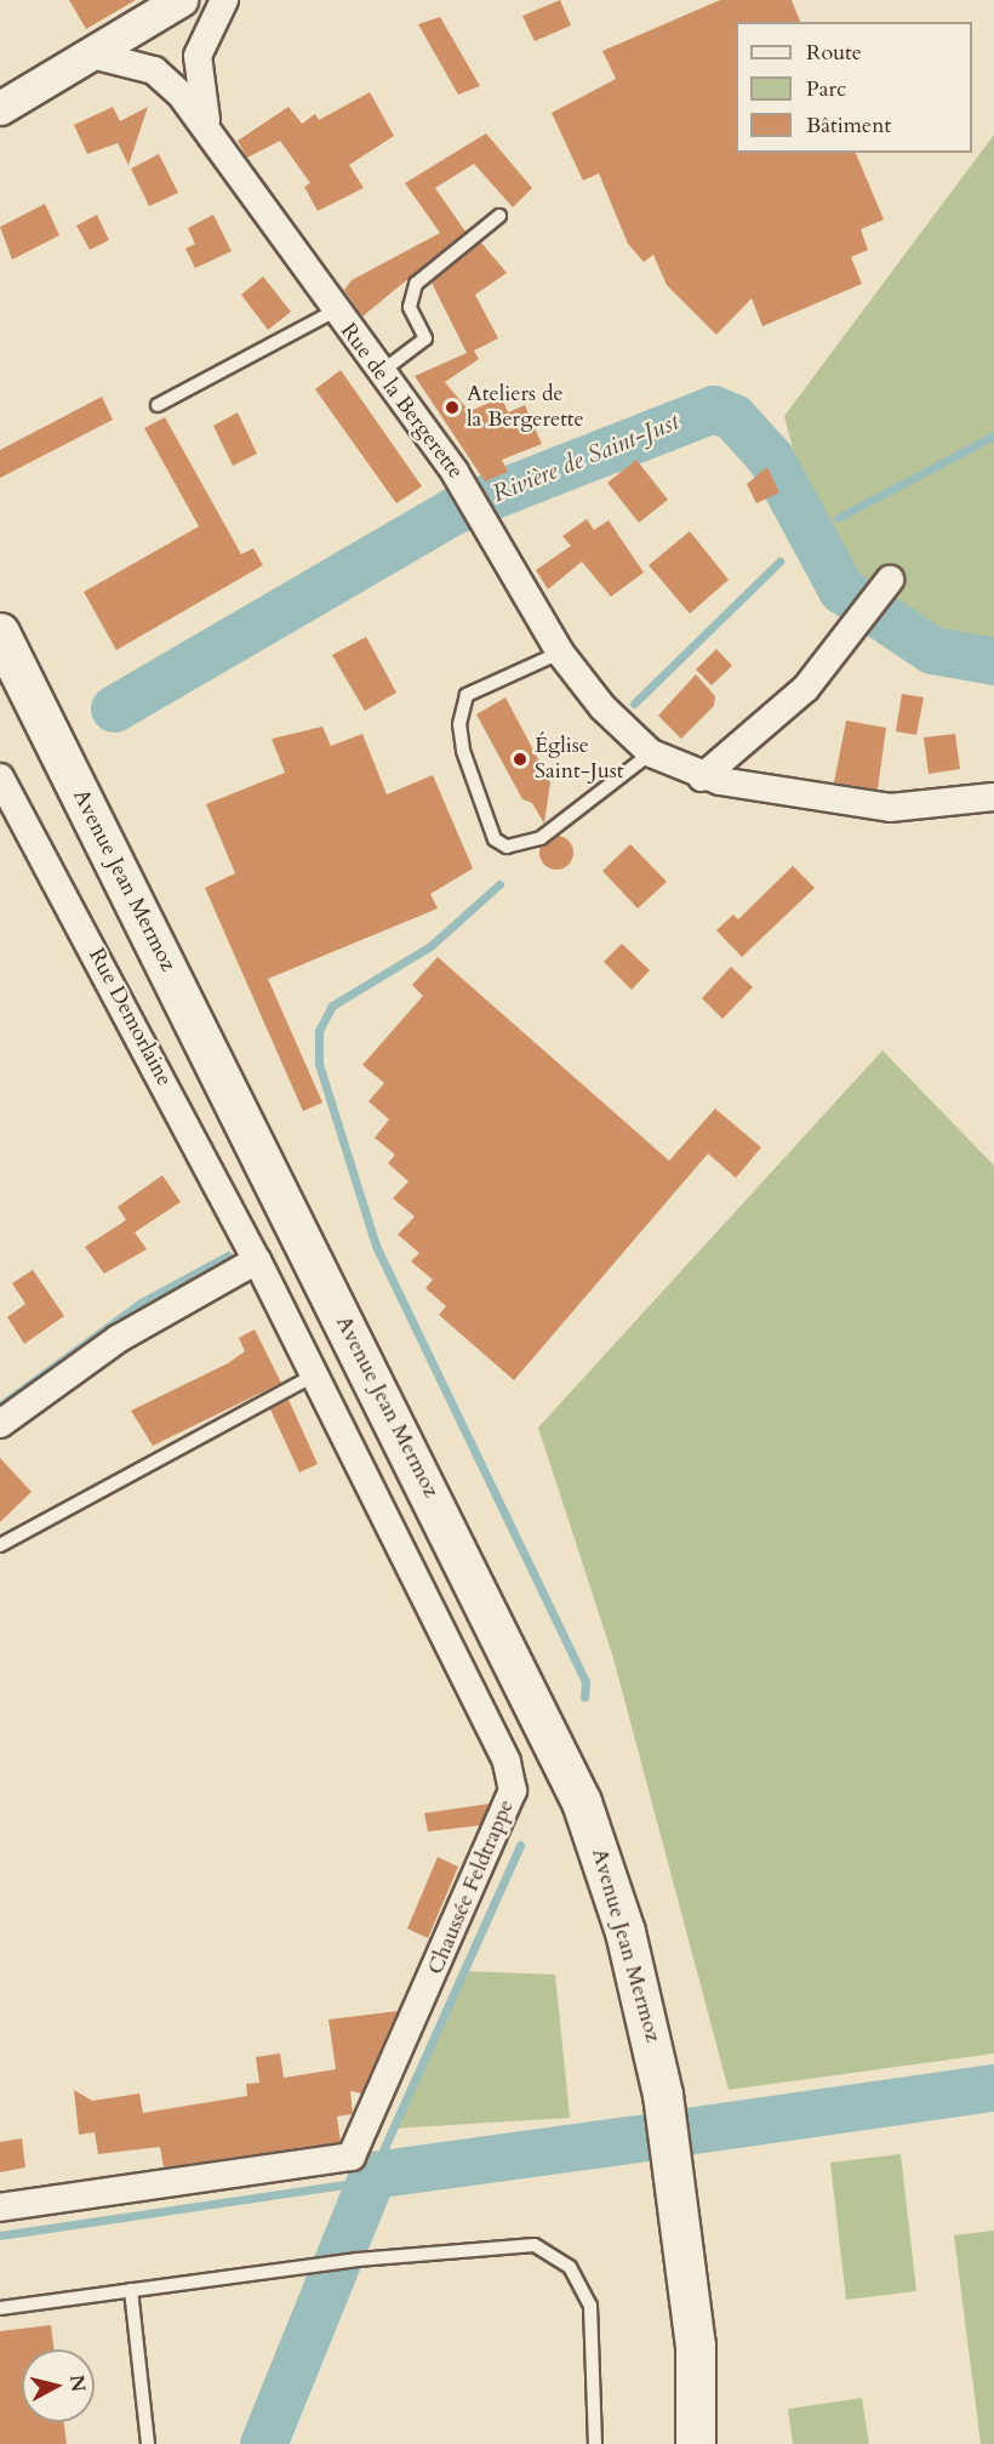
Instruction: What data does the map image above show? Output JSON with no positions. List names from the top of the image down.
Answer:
{
  "streets": {
    "main road": ["Avenue Jean Mermoz"],
    "street": ["Rue de la Bergerette", "Rue Demorlaine", "Chaussée Feldtrappe"]
  },
  "crossings": [
    ["Rue Demorlaine", "Chaussée Feldtrappe"]
  ],
  "water": ["Rivière de Saint-Just"],
  "places": ["Ateliers de la Bergerette", "Église Saint-Just"],
  "legend": ["Route", "Parc", "Bâtiment"],
  "north": "right"
}
